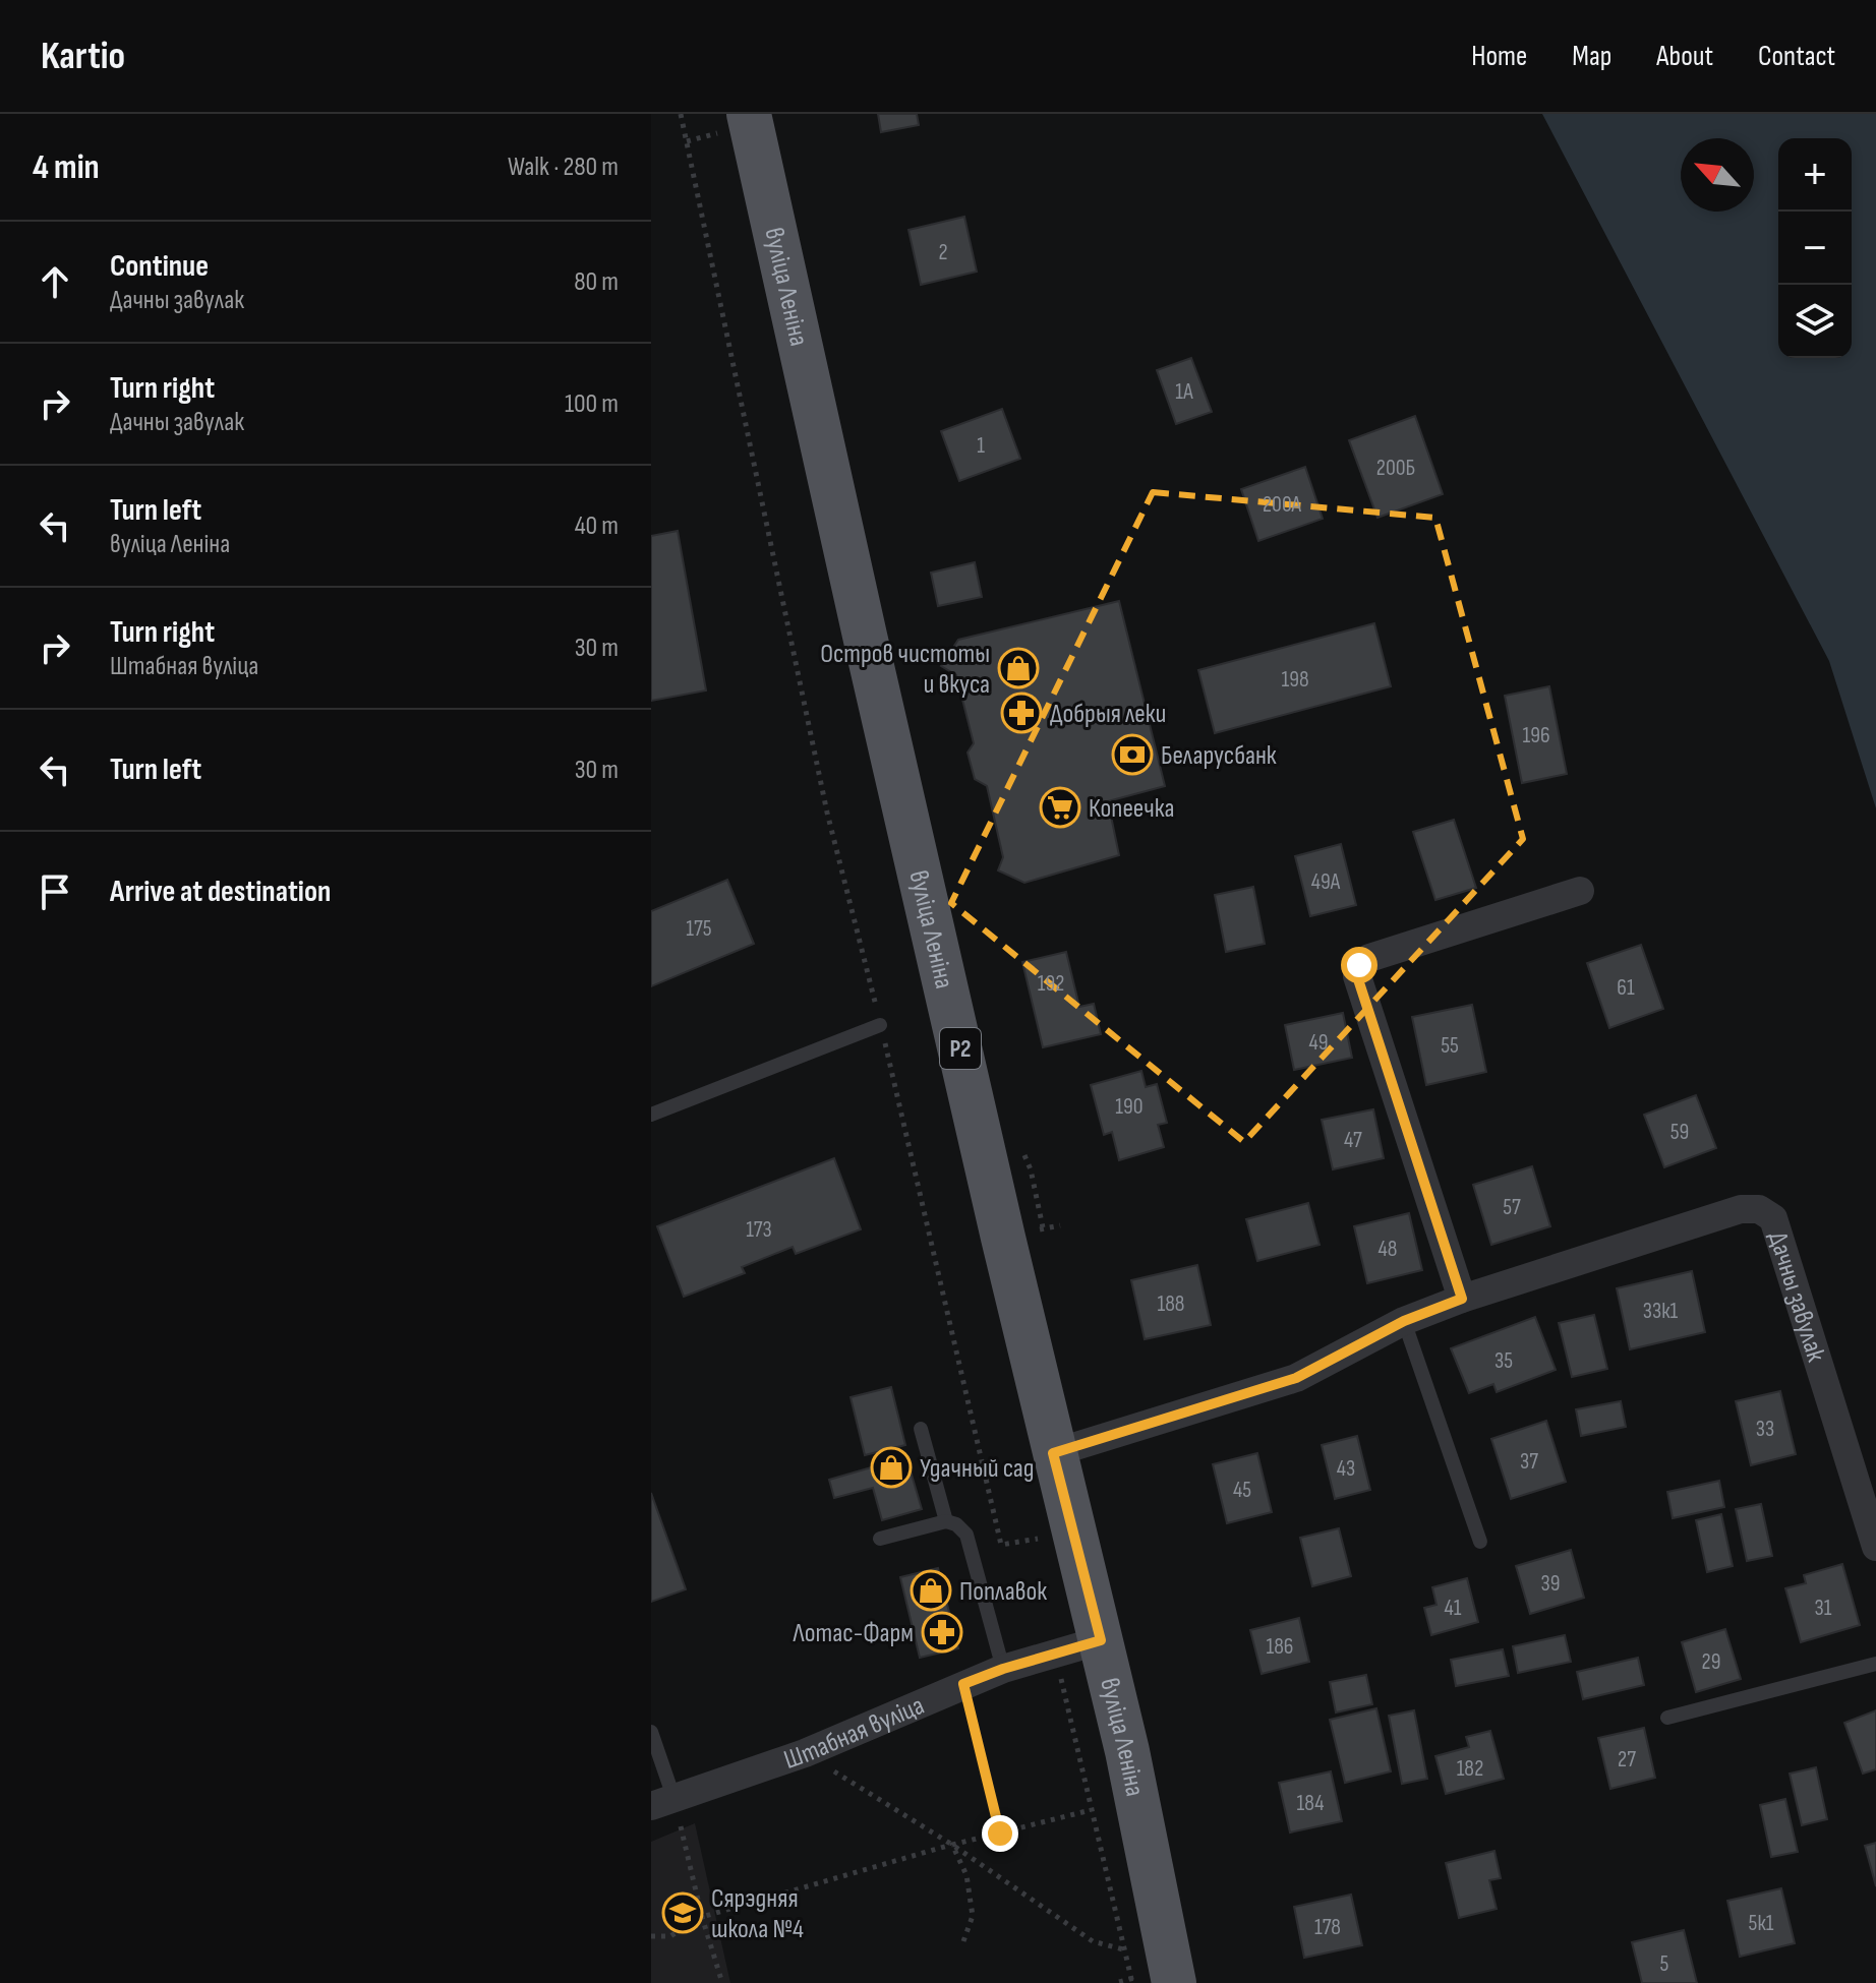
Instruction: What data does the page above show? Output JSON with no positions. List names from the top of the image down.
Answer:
{
  "streets": {
    "main road": ["вуліца Леніна", "Р2"],
    "street": ["Дачны завулак", "Штабная вуліца"]
  },
  "crossings": [
    ["вуліца Леніна", "Дачны завулак"],
    ["вуліца Леніна", "Штабная вуліца"]
  ],
  "places": {
    "shop": ["Остров чистоты и вкуса", "Удачный сад", "Поплавок"],
    "pharmacy": ["Добрыя леки", "Лотас-Фарм"],
    "bank": ["Беларусбанк"],
    "supermarket": ["Копеечка"],
    "school or university": ["Сярэдняя школа №4"]
  },
  "house_numbers": [
    "2",
    "1А",
    "1",
    "200Б",
    "200А",
    "198",
    "196",
    "49А",
    "175",
    "192",
    "61",
    "49",
    "55",
    "190",
    "59",
    "47",
    "57",
    "173",
    "48",
    "188",
    "33к1",
    "35",
    "33",
    "37",
    "43",
    "45",
    "39",
    "41",
    "31",
    "186",
    "29",
    "27",
    "182",
    "184",
    "5к1",
    "178",
    "5"
  ],
  "north": "top left",
  "page": {
    "header": "Kartio",
    "nav": [
      "Home",
      "Map",
      "About",
      "Contact"
    ],
    "heading": ["4 min", "Walk · 280 m"],
    "map_buttons": ["+", "−"],
    "list": [
      ["Continue", "Дачны завулак", "80 m"],
      ["Turn right", "Дачны завулак", "100 m"],
      ["Turn left", "вуліца Леніна", "40 m"],
      ["Turn right", "Штабная вуліца", "30 m"],
      ["Turn left", "30 m"],
      "Arrive at destination"
    ]
  }
}
